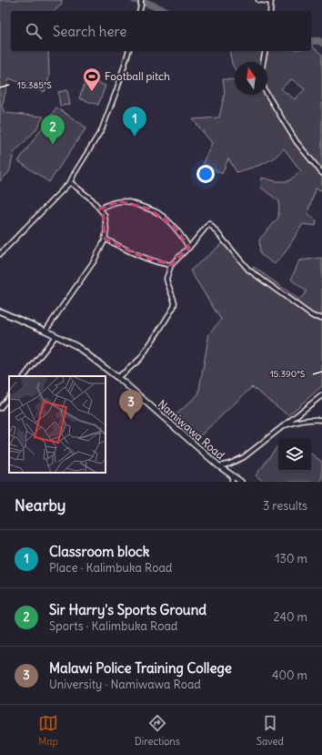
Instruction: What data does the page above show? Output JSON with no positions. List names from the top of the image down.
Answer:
{
  "streets": {
    "street": ["Namiwawa Road"]
  },
  "places": {
    "sports": ["Football pitch"]
  },
  "north": "top",
  "page": {
    "search": "Search here",
    "pins": ["1", "2", "3"],
    "heading": ["Nearby", "3 results"],
    "list": [
      {
        "mark": "1",
        "name": "Classroom block",
        "note": "Place · Kalimbuka Road",
        "value": "130 m"
      },
      {
        "mark": "2",
        "name": "Sir Harry's Sports Ground",
        "note": "Sports · Kalimbuka Road",
        "value": "240 m"
      },
      {
        "mark": "3",
        "name": "Malawi Police Training College",
        "note": "University · Namiwawa Road",
        "value": "400 m"
      }
    ],
    "nav": ["Map", "Directions", "Saved"]
  },
  "coordinates": ["15.385°S", "15.390°S"]
}
